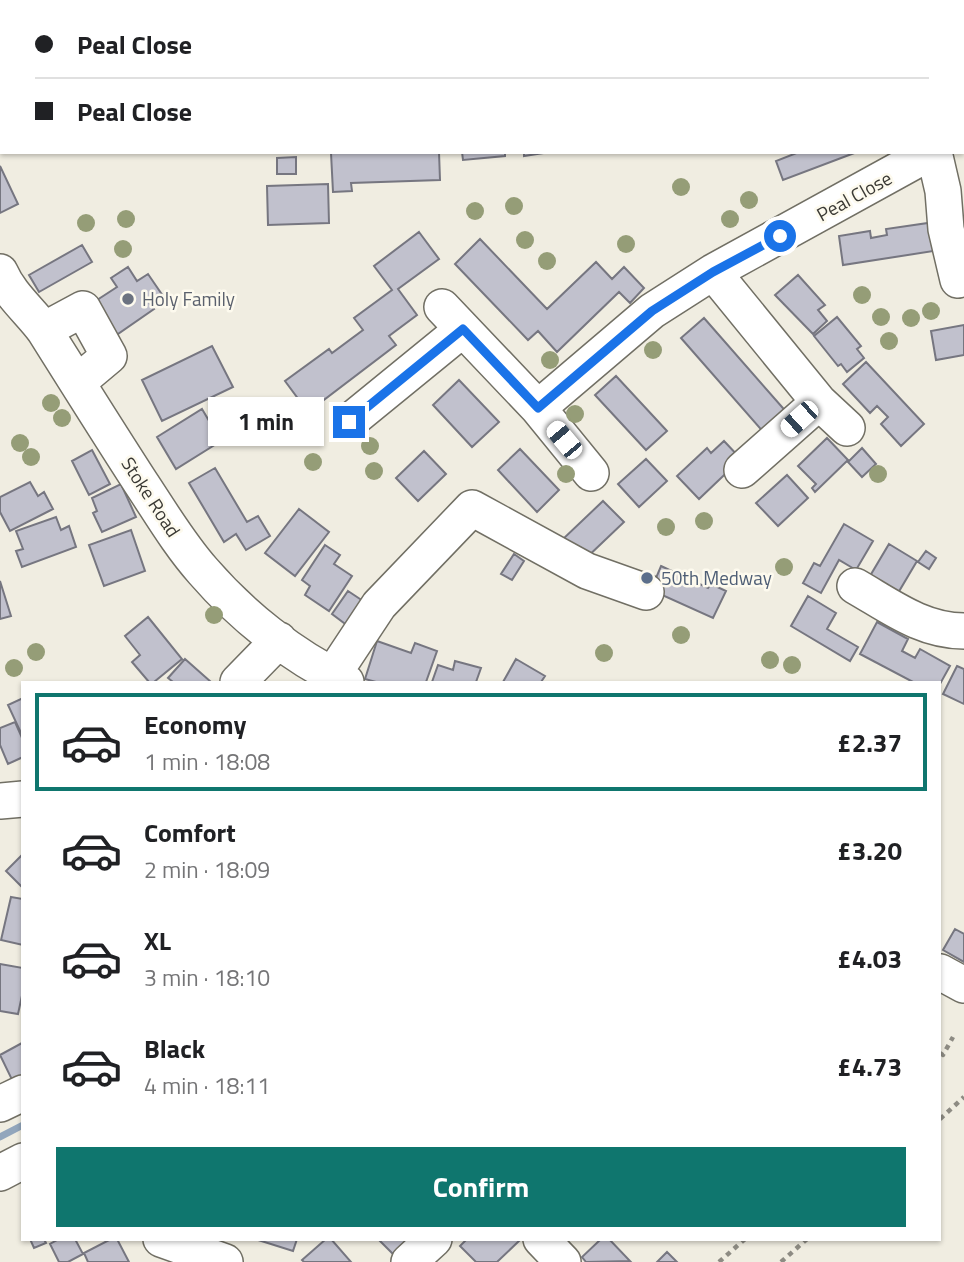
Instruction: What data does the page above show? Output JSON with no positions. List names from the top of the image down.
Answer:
{
  "streets": {
    "street": ["Peal Close", "Stoke Road"]
  },
  "places": ["Holy Family", "50th Medway"],
  "page": {
    "banner": ["Peal Close", "Peal Close"],
    "bubble": "1 min",
    "list": [
      {
        "name": "Economy",
        "note": "1 min · 18:08",
        "value": "£2.37"
      },
      {
        "name": "Comfort",
        "note": "2 min · 18:09",
        "value": "£3.20"
      },
      {
        "name": "XL",
        "note": "3 min · 18:10",
        "value": "£4.03"
      },
      {
        "name": "Black",
        "note": "4 min · 18:11",
        "value": "£4.73"
      }
    ],
    "buttons": "Confirm"
  }
}
